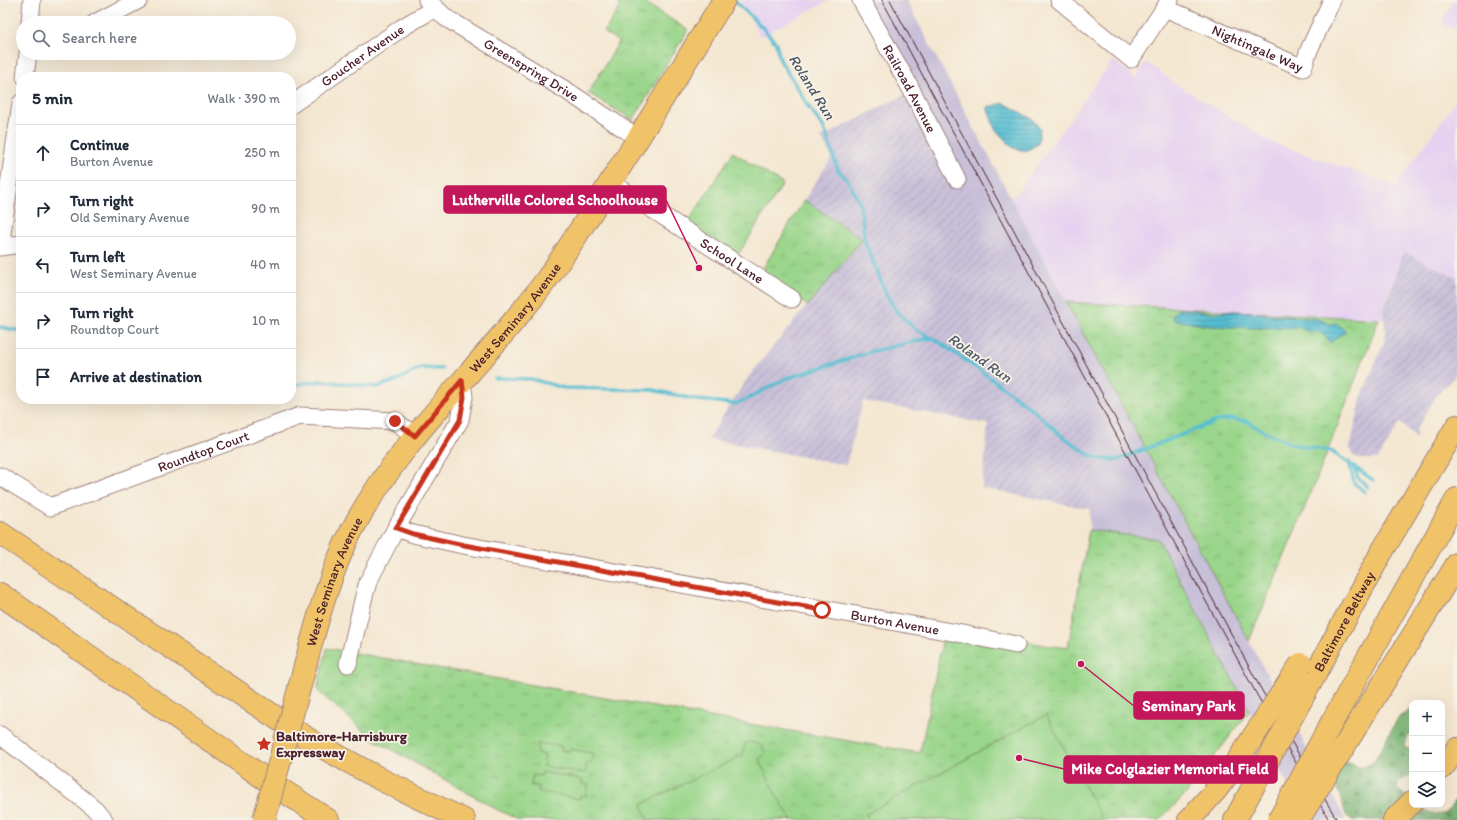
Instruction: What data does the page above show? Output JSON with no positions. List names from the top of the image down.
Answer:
{
  "streets": {
    "main road": ["West Seminary Avenue", "Baltimore Beltway"],
    "street": [
      "Nightingale Way",
      "Goucher Avenue",
      "Greenspring Drive",
      "Railroad Avenue",
      "School Lane",
      "Roundtop Court",
      "Burton Avenue"
    ]
  },
  "crossings": [
    ["Goucher Avenue", "Greenspring Drive"],
    ["Greenspring Drive", "West Seminary Avenue"],
    ["School Lane", "West Seminary Avenue"],
    ["West Seminary Avenue", "Roundtop Court"]
  ],
  "water": ["Roland Run"],
  "places": {
    "other": ["Lutherville Colored Schoolhouse", "Seminary Park", "Mike Colglazier Memorial Field"],
    "place": ["Baltimore-Harrisburg Expressway"]
  },
  "page": {
    "search": "Search here",
    "heading": ["5 min", "Walk · 390 m"],
    "list": [
      ["Continue", "Burton Avenue", "250 m"],
      ["Turn right", "Old Seminary Avenue", "90 m"],
      ["Turn left", "West Seminary Avenue", "40 m"],
      ["Turn right", "Roundtop Court", "10 m"],
      "Arrive at destination"
    ],
    "map_buttons": ["+", "−"]
  }
}
